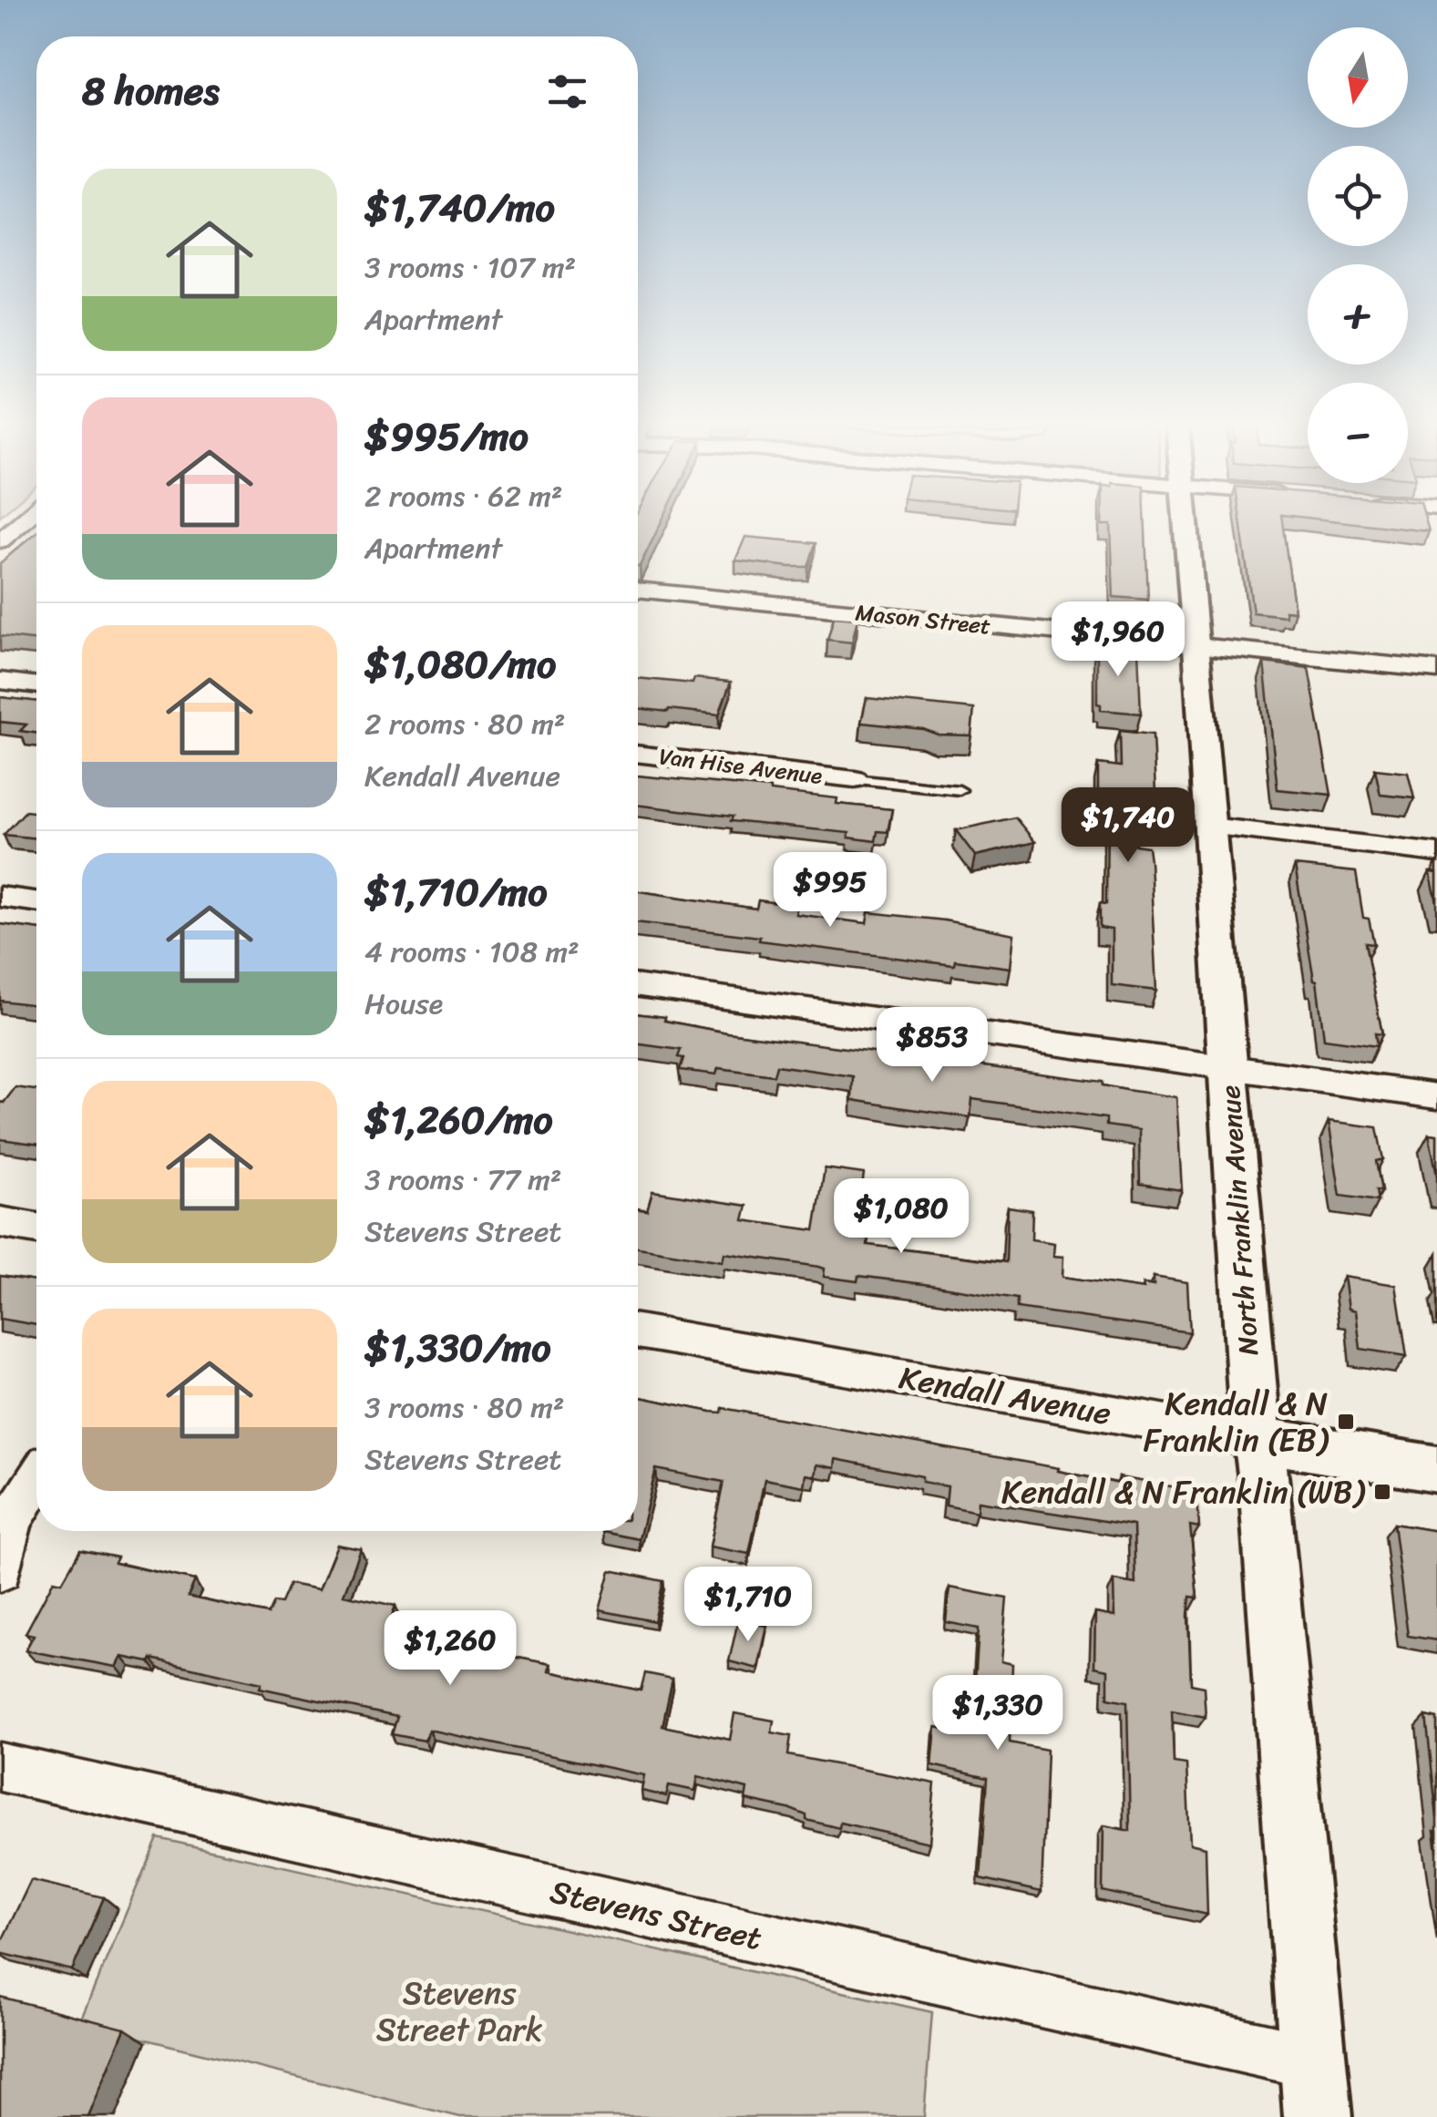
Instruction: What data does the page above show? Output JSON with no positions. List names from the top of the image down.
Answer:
{
  "streets": {
    "street": [
      "Mason Street",
      "Van Hise Avenue",
      "North Franklin Avenue",
      "Kendall Avenue",
      "Stevens Street"
    ]
  },
  "crossings": [
    ["Mason Street", "North Franklin Avenue"],
    ["North Franklin Avenue", "Kendall Avenue"],
    ["North Franklin Avenue", "Stevens Street"]
  ],
  "parks": ["Stevens Street Park"],
  "places": {
    "transit": ["Kendall & N Franklin (EB)", "Kendall & N Franklin (WB)"]
  },
  "north": "bottom",
  "page": {
    "map_buttons": ["+", "−"],
    "heading": "8 homes",
    "list": [
      {
        "name": "$1,740/mo",
        "note": "3 rooms · 107 m² · Apartment"
      },
      {
        "name": "$995/mo",
        "note": "2 rooms · 62 m² · Apartment"
      },
      {
        "name": "$1,080/mo",
        "note": "2 rooms · 80 m² · Kendall Avenue"
      },
      {
        "name": "$1,710/mo",
        "note": "4 rooms · 108 m² · House"
      },
      {
        "name": "$1,260/mo",
        "note": "3 rooms · 77 m² · Stevens Street"
      },
      {
        "name": "$1,330/mo",
        "note": "3 rooms · 80 m² · Stevens Street"
      }
    ],
    "price": [
      "$1,960",
      "$1,740",
      "$995",
      "$853",
      "$1,080",
      "$1,710",
      "$1,260",
      "$1,330"
    ]
  }
}
